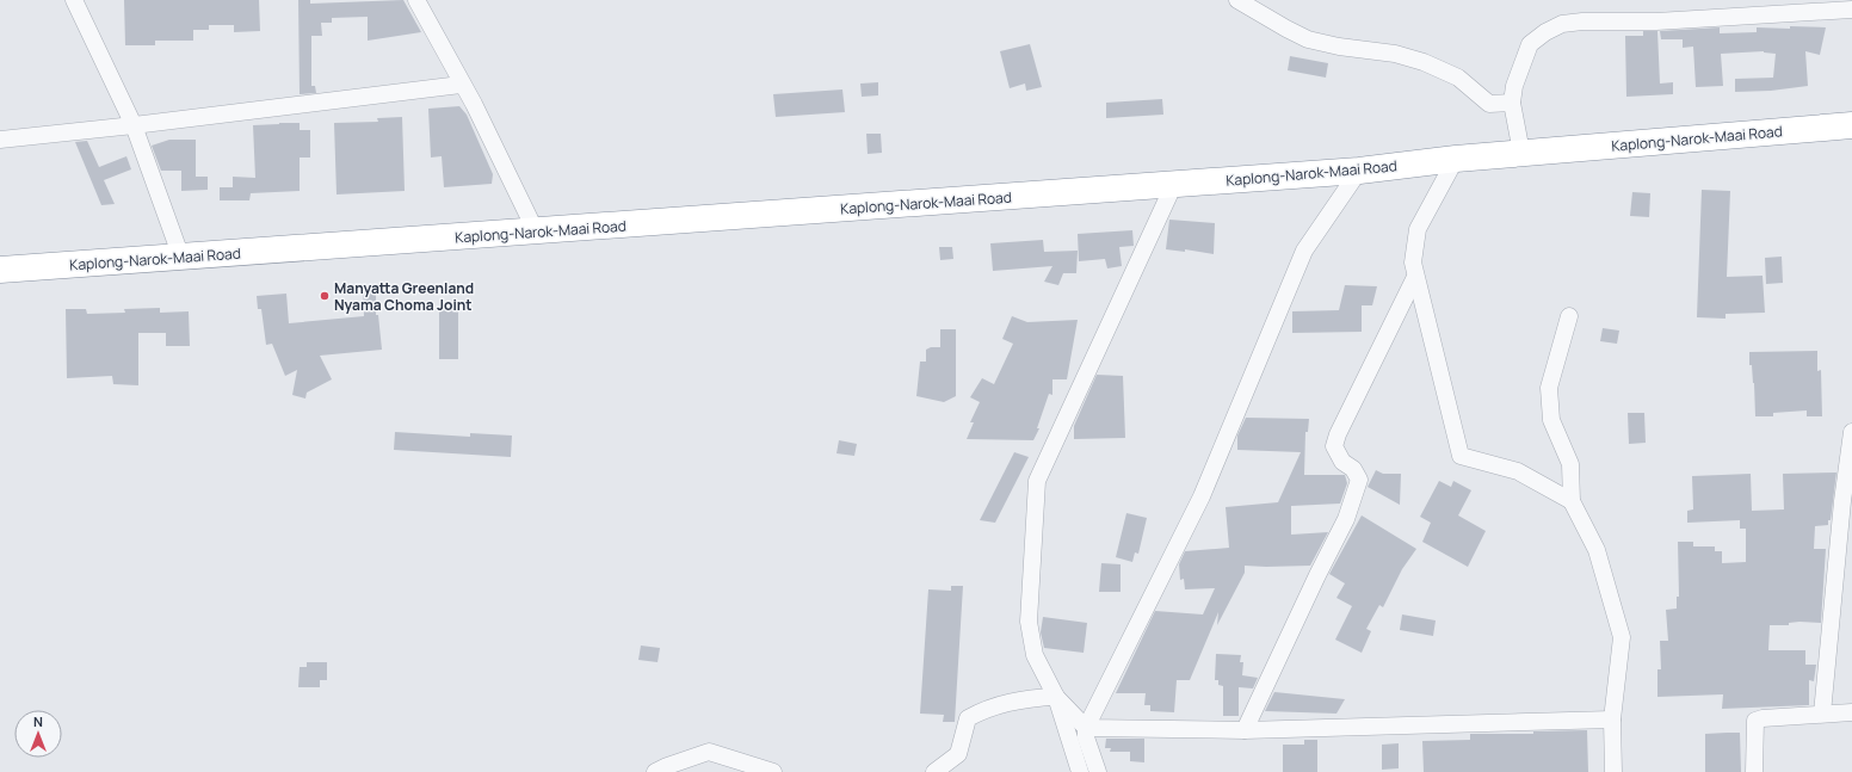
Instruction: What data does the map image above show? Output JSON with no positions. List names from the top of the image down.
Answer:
{
  "streets": {
    "highway": ["Kaplong-Narok-Maai Road"]
  },
  "places": ["Manyatta Greenland Nyama Choma Joint"],
  "north": "top"
}
